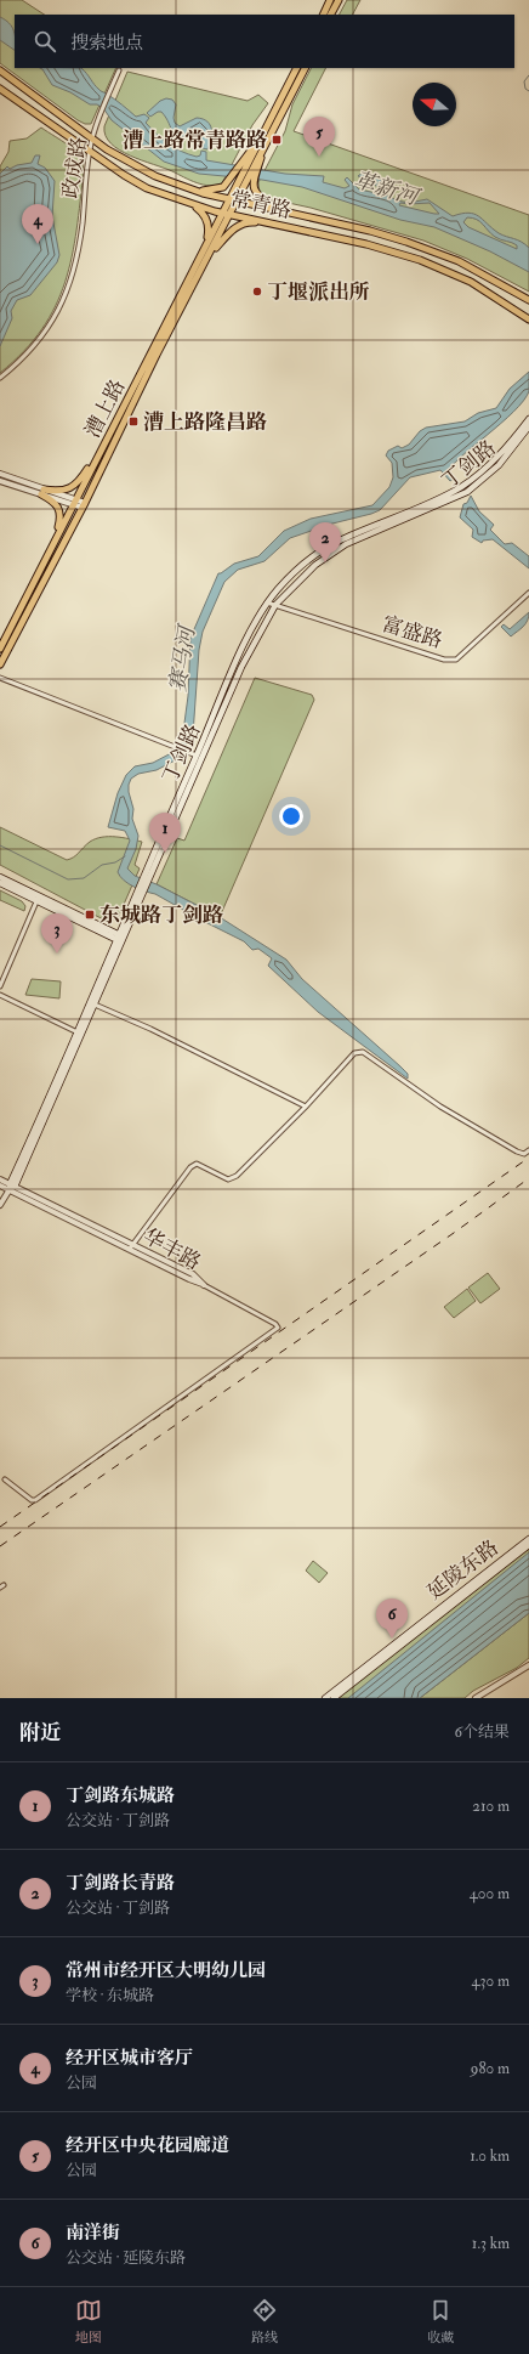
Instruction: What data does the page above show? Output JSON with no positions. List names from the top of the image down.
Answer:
{
  "streets": {
    "main road": [
      "常青路",
      "漕上路",
      "丁剑路",
      "延陵东路"
    ],
    "street": ["政成路", "富盛路", "华丰路"]
  },
  "crossings": [
    ["政成路", "常青路"],
    ["常青路", "漕上路"],
    ["丁剑路", "富盛路"],
    ["丁剑路", "华丰路"]
  ],
  "water": ["革新河", "赛马河"],
  "places": {
    "transit": ["漕上路常青路路", "漕上路隆昌路", "东城路丁剑路"],
    "other": ["丁堰派出所"]
  },
  "north": "left",
  "page": {
    "search": "搜索地点",
    "pins": [
      "5",
      "4",
      "2",
      "1",
      "3",
      "6"
    ],
    "heading": ["附近", "6个结果"],
    "list": [
      {
        "mark": "1",
        "name": "丁剑路东城路",
        "note": "公交站 · 丁剑路",
        "value": "210 m"
      },
      {
        "mark": "2",
        "name": "丁剑路长青路",
        "note": "公交站 · 丁剑路",
        "value": "400 m"
      },
      {
        "mark": "3",
        "name": "常州市经开区大明幼儿园",
        "note": "学校 · 东城路",
        "value": "430 m"
      },
      {
        "mark": "4",
        "name": "经开区城市客厅",
        "note": "公园",
        "value": "980 m"
      },
      {
        "mark": "5",
        "name": "经开区中央花园廊道",
        "note": "公园",
        "value": "1.0 km"
      },
      {
        "mark": "6",
        "name": "南洋街",
        "note": "公交站 · 延陵东路",
        "value": "1.3 km"
      }
    ],
    "nav": ["地图", "路线", "收藏"]
  }
}
